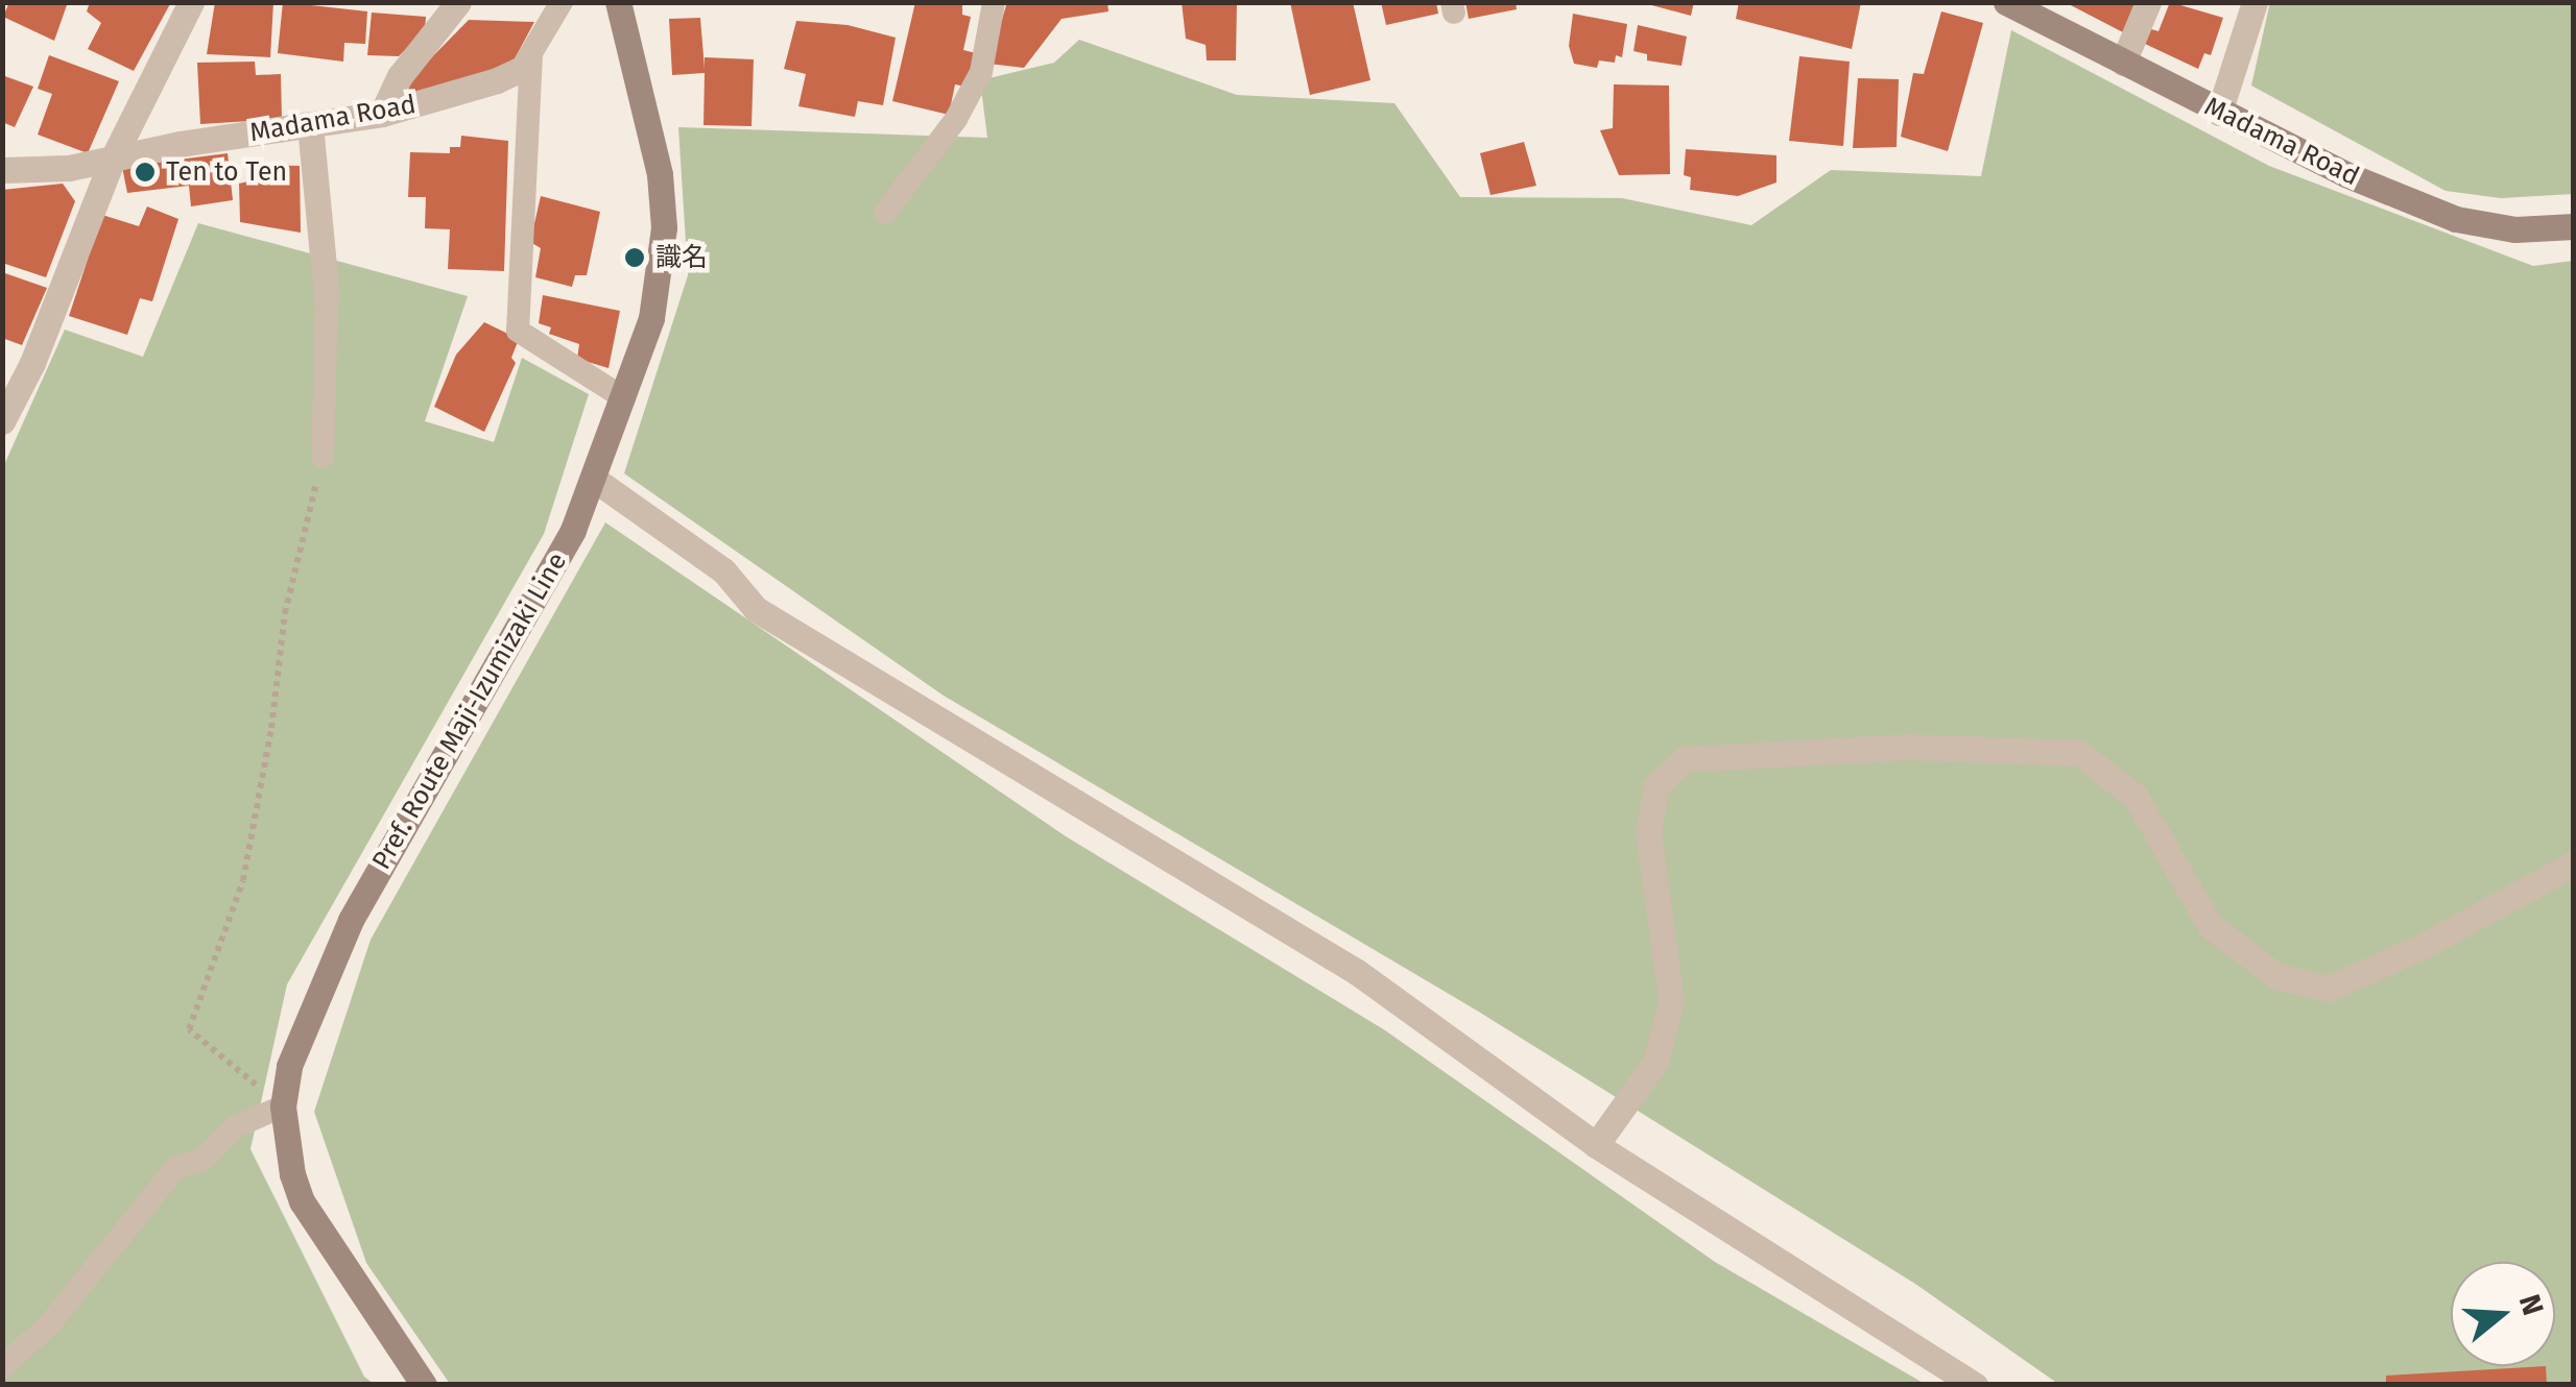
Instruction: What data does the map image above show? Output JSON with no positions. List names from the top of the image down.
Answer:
{
  "streets": {
    "main road": ["Madama Road", "Pref. Route Maji-Izumizaki Line"]
  },
  "places": ["Ten to Ten", "識名"],
  "north": "right"
}
